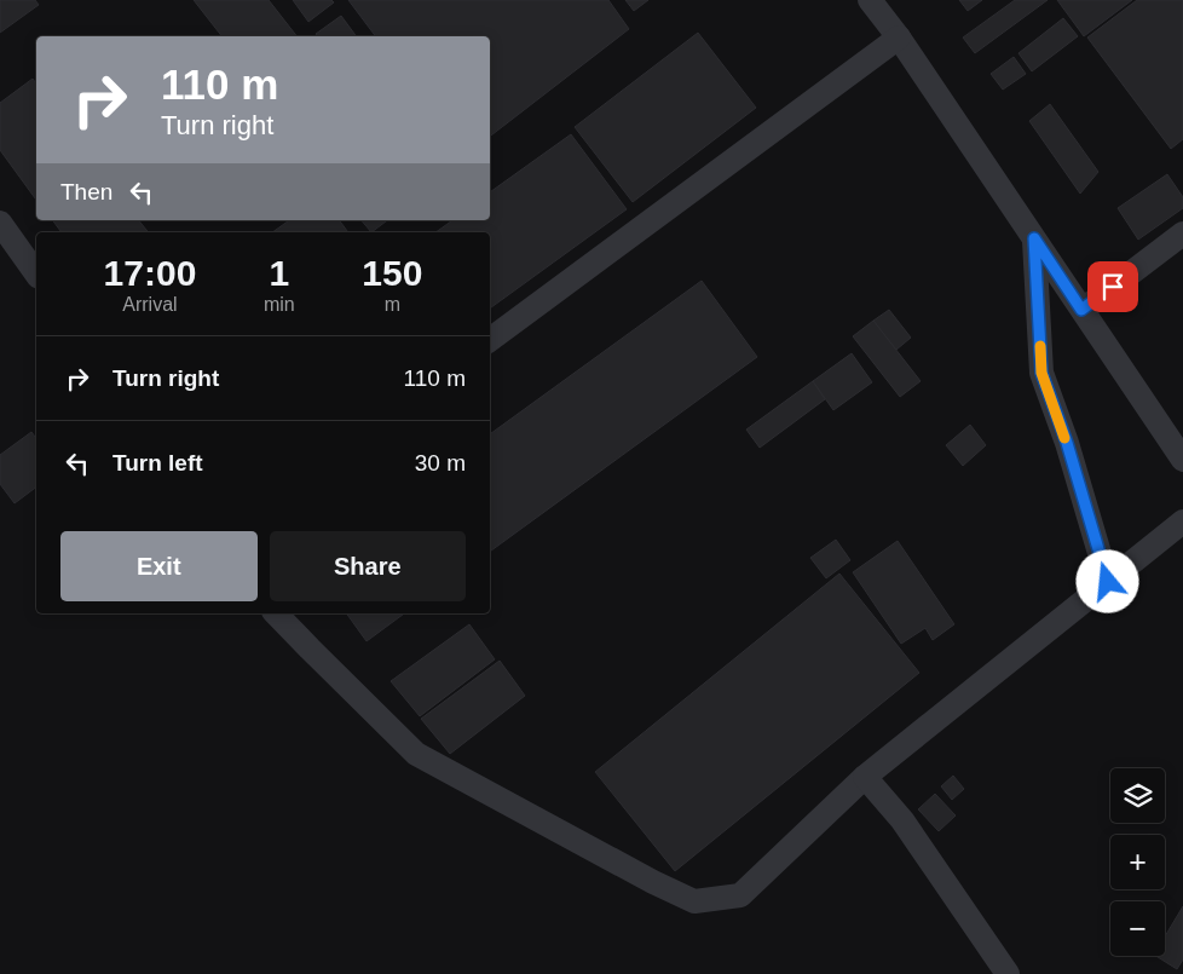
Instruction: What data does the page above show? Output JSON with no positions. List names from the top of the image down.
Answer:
{
  "page": {
    "turn": ["110 m", "Turn right"],
    "then": "Then",
    "eta": [
      "17:00",
      "Arrival",
      "1",
      "min",
      "150",
      "m"
    ],
    "list": [
      {
        "name": "Turn right",
        "value": "110 m"
      },
      {
        "name": "Turn left",
        "value": "30 m"
      }
    ],
    "buttons": ["Exit", "Share"],
    "map_buttons": ["+", "−"]
  }
}
